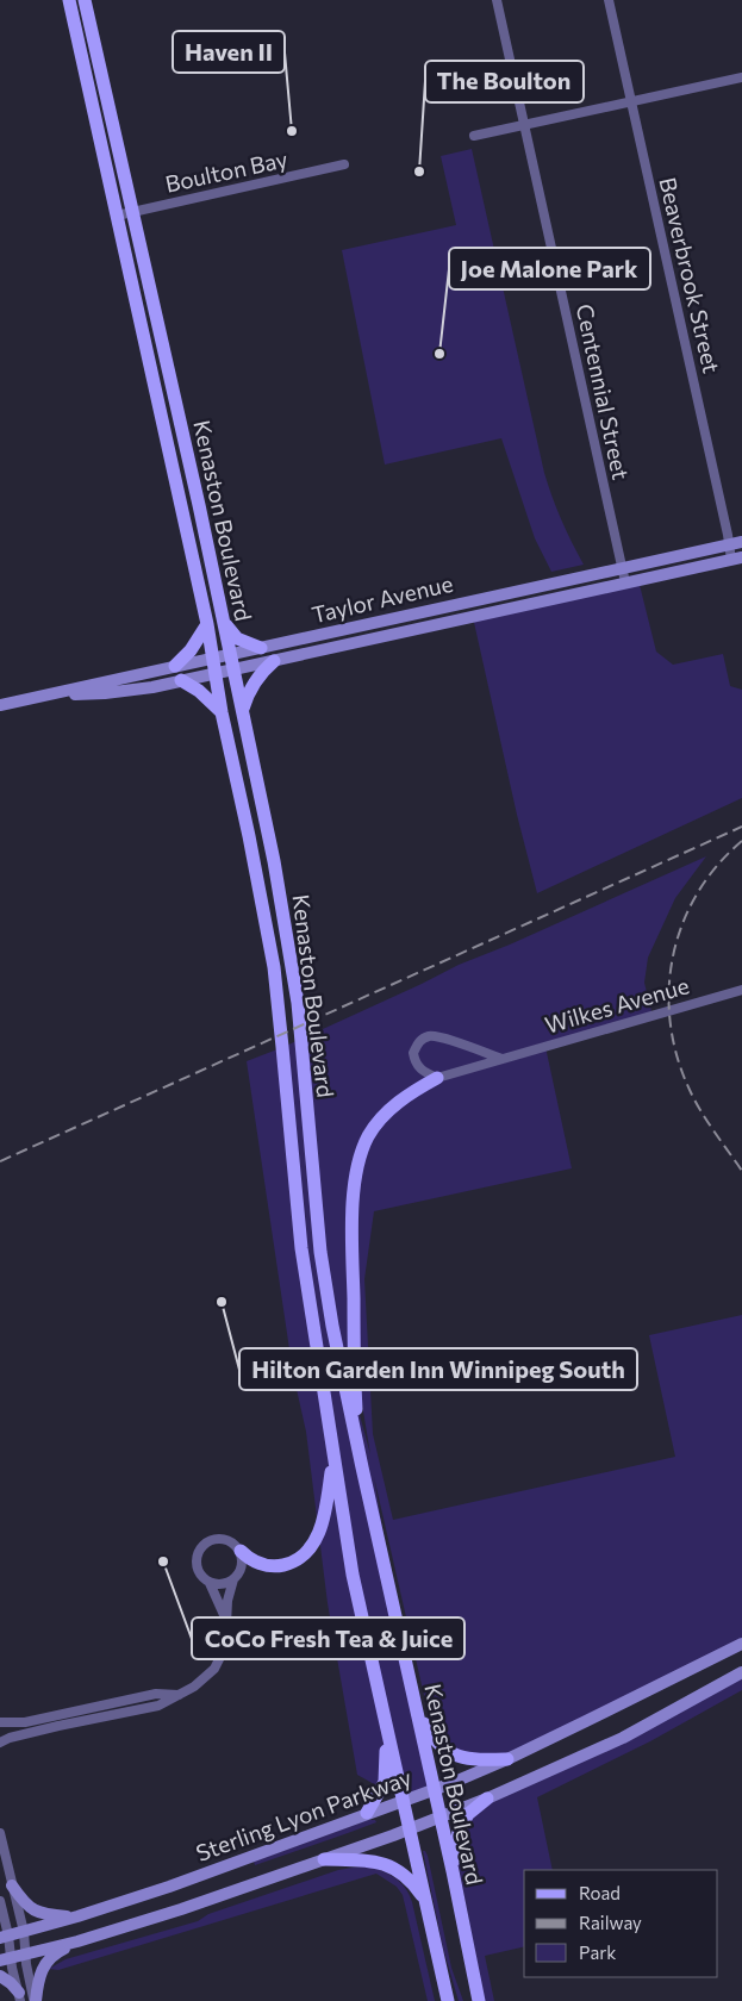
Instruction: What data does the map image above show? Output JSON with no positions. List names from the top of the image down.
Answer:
{
  "streets": {
    "main road": ["Kenaston Boulevard", "Taylor Avenue", "Sterling Lyon Parkway"],
    "street": [
      "Boulton Bay",
      "Beaverbrook Street",
      "Centennial Street",
      "Wilkes Avenue"
    ]
  },
  "crossings": [
    ["Boulton Bay", "Kenaston Boulevard"],
    ["Beaverbrook Street", "Taylor Avenue"],
    ["Centennial Street", "Taylor Avenue"],
    ["Kenaston Boulevard", "Taylor Avenue"],
    ["Kenaston Boulevard", "Sterling Lyon Parkway"]
  ],
  "places": [
    "Haven II",
    "The Boulton",
    "Joe Malone Park",
    "Hilton Garden Inn Winnipeg South",
    "CoCo Fresh Tea & Juice"
  ],
  "legend": ["Road", "Railway", "Park"]
}
